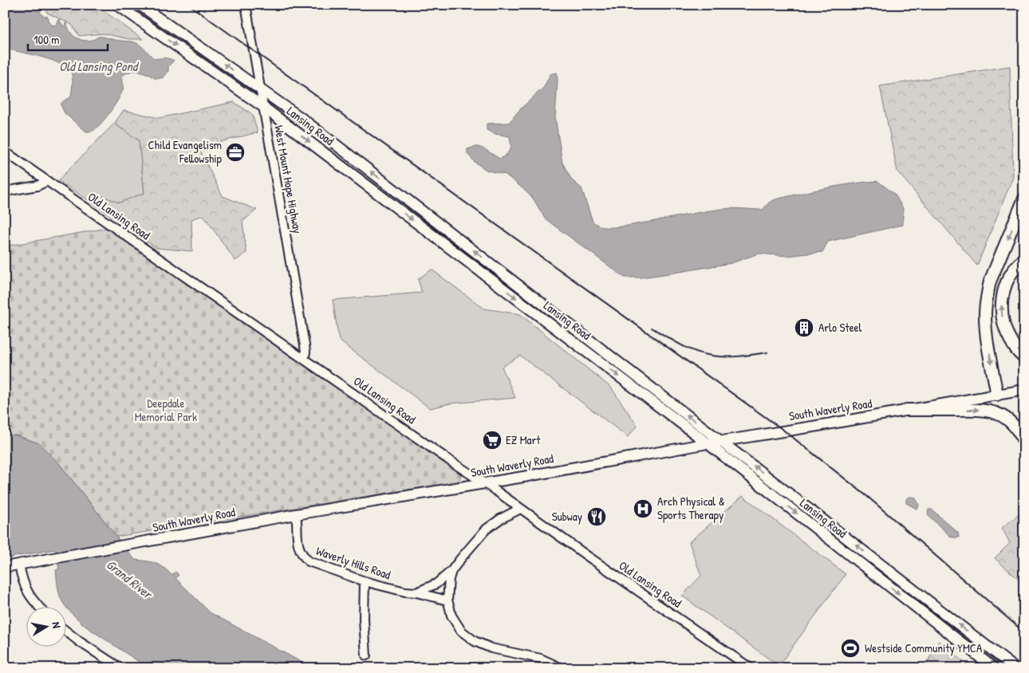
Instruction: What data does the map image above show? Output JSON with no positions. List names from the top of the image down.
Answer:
{
  "streets": {
    "main road": ["Lansing Road", "South Waverly Road"],
    "street": ["West Mount Hope Highway", "Old Lansing Road", "Waverly Hills Road"]
  },
  "crossings": [
    ["Lansing Road", "West Mount Hope Highway"],
    ["Lansing Road", "South Waverly Road"],
    ["West Mount Hope Highway", "Old Lansing Road"],
    ["Old Lansing Road", "South Waverly Road"],
    ["South Waverly Road", "Waverly Hills Road"]
  ],
  "water": ["Old Lansing Pond", "Grand River"],
  "parks": ["Deepdale Memorial Park"],
  "places": {
    "office": ["Child Evangelism Fellowship"],
    "building": ["Arlo Steel"],
    "supermarket": ["EZ Mart"],
    "hospital": ["Arch Physical & Sports Therapy"],
    "restaurant": ["Subway"],
    "sports": ["Westside Community YMCA"]
  },
  "scale_bar": "100 m",
  "north": "right"
}
